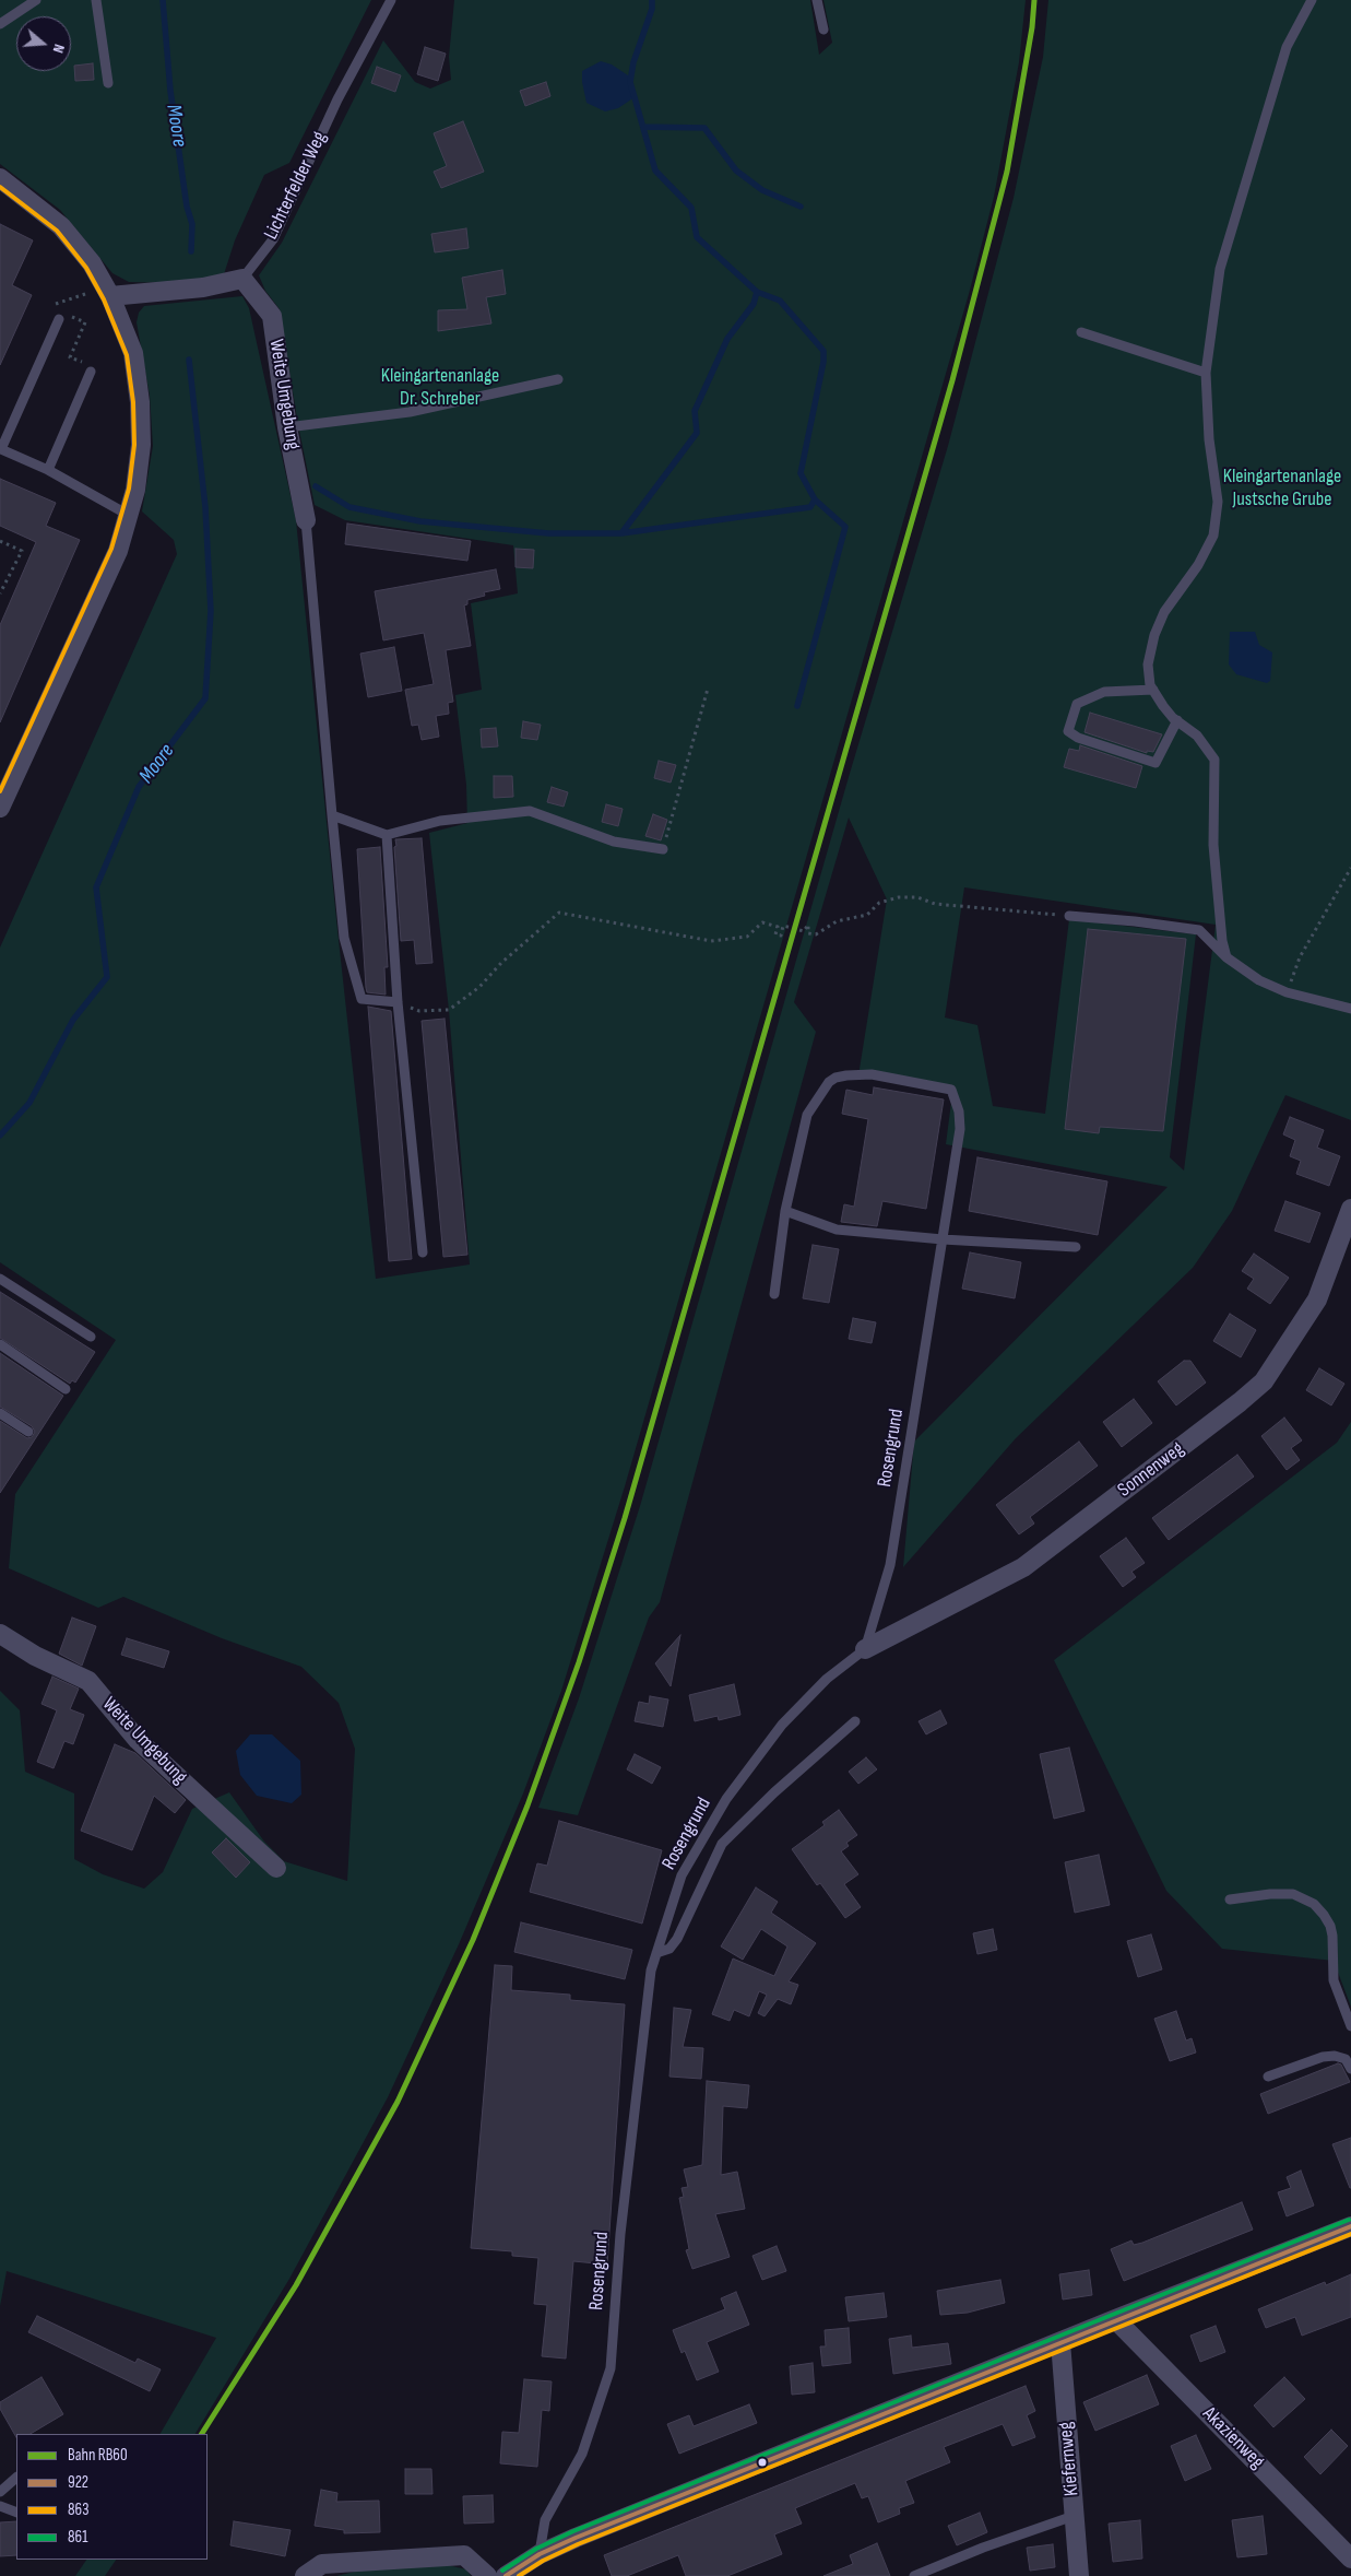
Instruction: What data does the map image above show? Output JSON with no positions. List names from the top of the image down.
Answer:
{
  "streets": {
    "street": [
      "Weite Umgebung",
      "Sonnenweg",
      "Akazienweg",
      "Kiefernweg"
    ],
    "lane": ["Lichterfelder Weg", "Rosengrund"]
  },
  "crossings": [
    ["Lichterfelder Weg", "Weite Umgebung"],
    ["Rosengrund", "Sonnenweg"]
  ],
  "water": ["Moore"],
  "parks": ["Kleingartenanlage Dr. Schreber", "Kleingartenanlage Justsche Grube"],
  "lines": [
    "rail line RB60",
    "transit line 863",
    "transit line 861",
    "transit line 922"
  ],
  "legend": [
    "Bahn RB60",
    "922",
    "863",
    "861"
  ],
  "north": "right"
}
